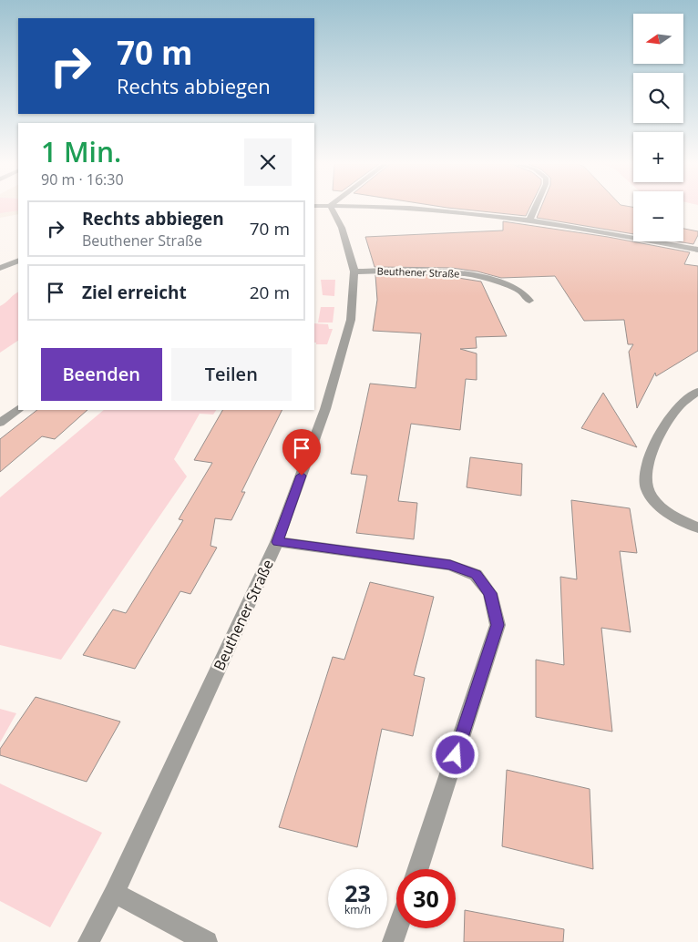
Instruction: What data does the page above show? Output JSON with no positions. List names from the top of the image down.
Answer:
{
  "streets": {
    "street": ["Beuthener Straße"]
  },
  "north": "left",
  "page": {
    "map_buttons": ["+", "−"],
    "turn": ["70 m", "Rechts abbiegen"],
    "heading": ["1 Min.", "90 m · 16:30"],
    "list": [
      {
        "name": "Rechts abbiegen",
        "note": "Beuthener Straße",
        "value": "70 m"
      },
      {
        "name": "Ziel erreicht",
        "value": "20 m"
      }
    ],
    "buttons": ["Beenden", "Teilen"],
    "speed": "23 km/h",
    "limit": "30"
  }
}
